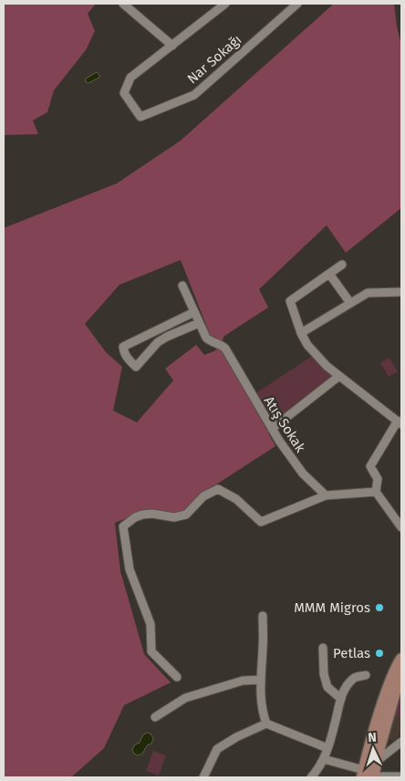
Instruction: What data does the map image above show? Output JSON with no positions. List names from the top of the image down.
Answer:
{
  "streets": {
    "street": ["Nar Sokağı", "Atış Sokak"]
  },
  "places": ["MMM Migros", "Petlas"],
  "north": "top"
}
